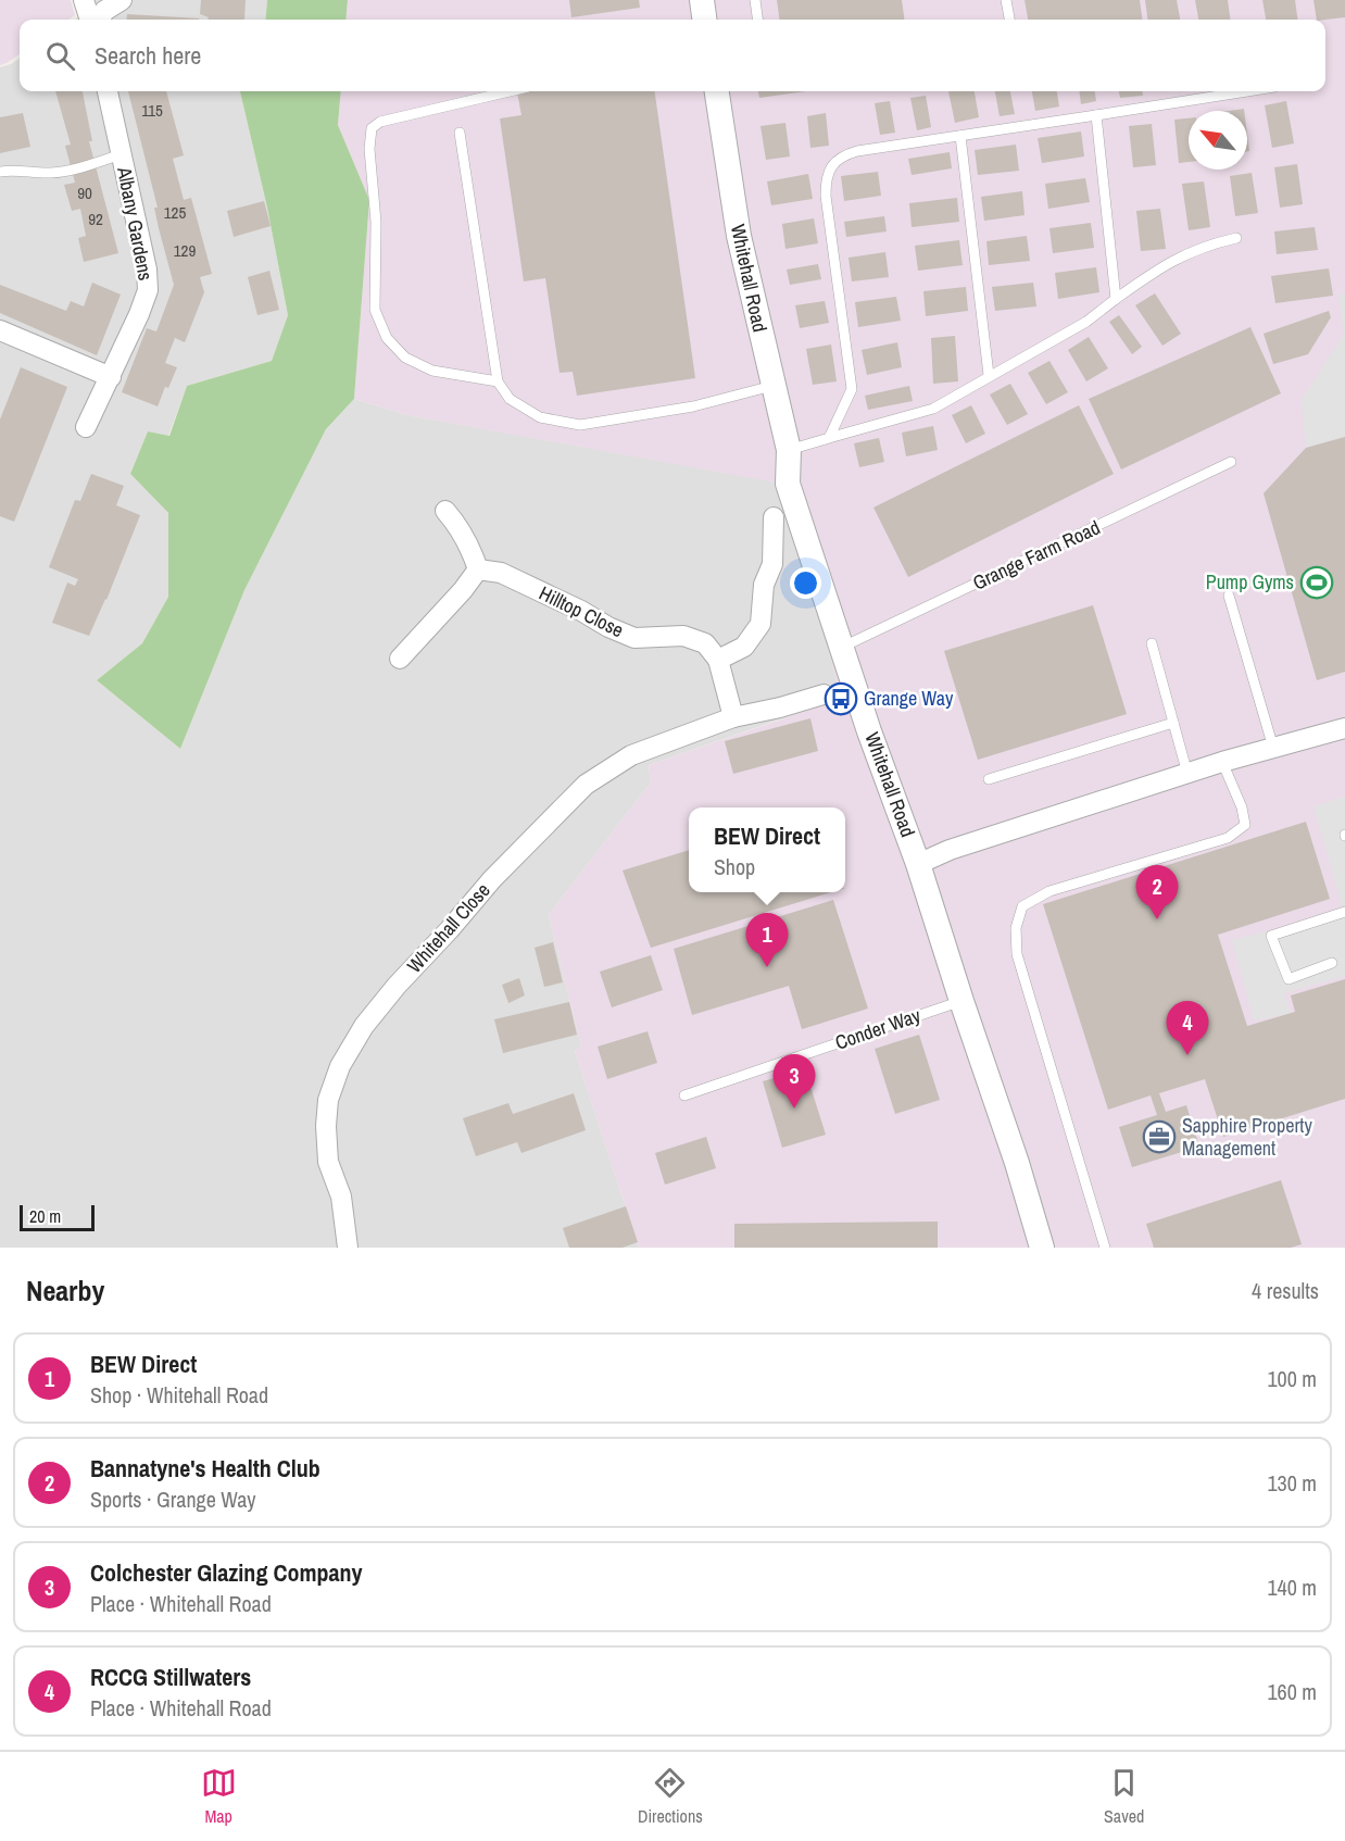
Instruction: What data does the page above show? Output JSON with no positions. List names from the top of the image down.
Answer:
{
  "streets": {
    "street": [
      "Albany Gardens",
      "Whitehall Road",
      "Hilltop Close",
      "Whitehall Close"
    ],
    "lane": ["Grange Farm Road", "Conder Way"]
  },
  "crossings": [
    ["Whitehall Road", "Grange Farm Road"],
    ["Whitehall Road", "Conder Way"]
  ],
  "places": {
    "sports": ["Pump Gyms"],
    "bus stop": ["Grange Way"],
    "office": ["Sapphire Property Management"]
  },
  "house_numbers": [
    "115",
    "90",
    "125",
    "92",
    "129"
  ],
  "scale_bar": "20 m",
  "north": "top left",
  "page": {
    "search": "Search here",
    "popup": ["BEW Direct", "Shop"],
    "pins": [
      "2",
      "1",
      "4",
      "3"
    ],
    "scale": "20 m",
    "heading": ["Nearby", "4 results"],
    "list": [
      {
        "mark": "1",
        "name": "BEW Direct",
        "note": "Shop · Whitehall Road",
        "value": "100 m"
      },
      {
        "mark": "2",
        "name": "Bannatyne's Health Club",
        "note": "Sports · Grange Way",
        "value": "130 m"
      },
      {
        "mark": "3",
        "name": "Colchester Glazing Company",
        "note": "Place · Whitehall Road",
        "value": "140 m"
      },
      {
        "mark": "4",
        "name": "RCCG Stillwaters",
        "note": "Place · Whitehall Road",
        "value": "160 m"
      }
    ],
    "nav": ["Map", "Directions", "Saved"]
  }
}
